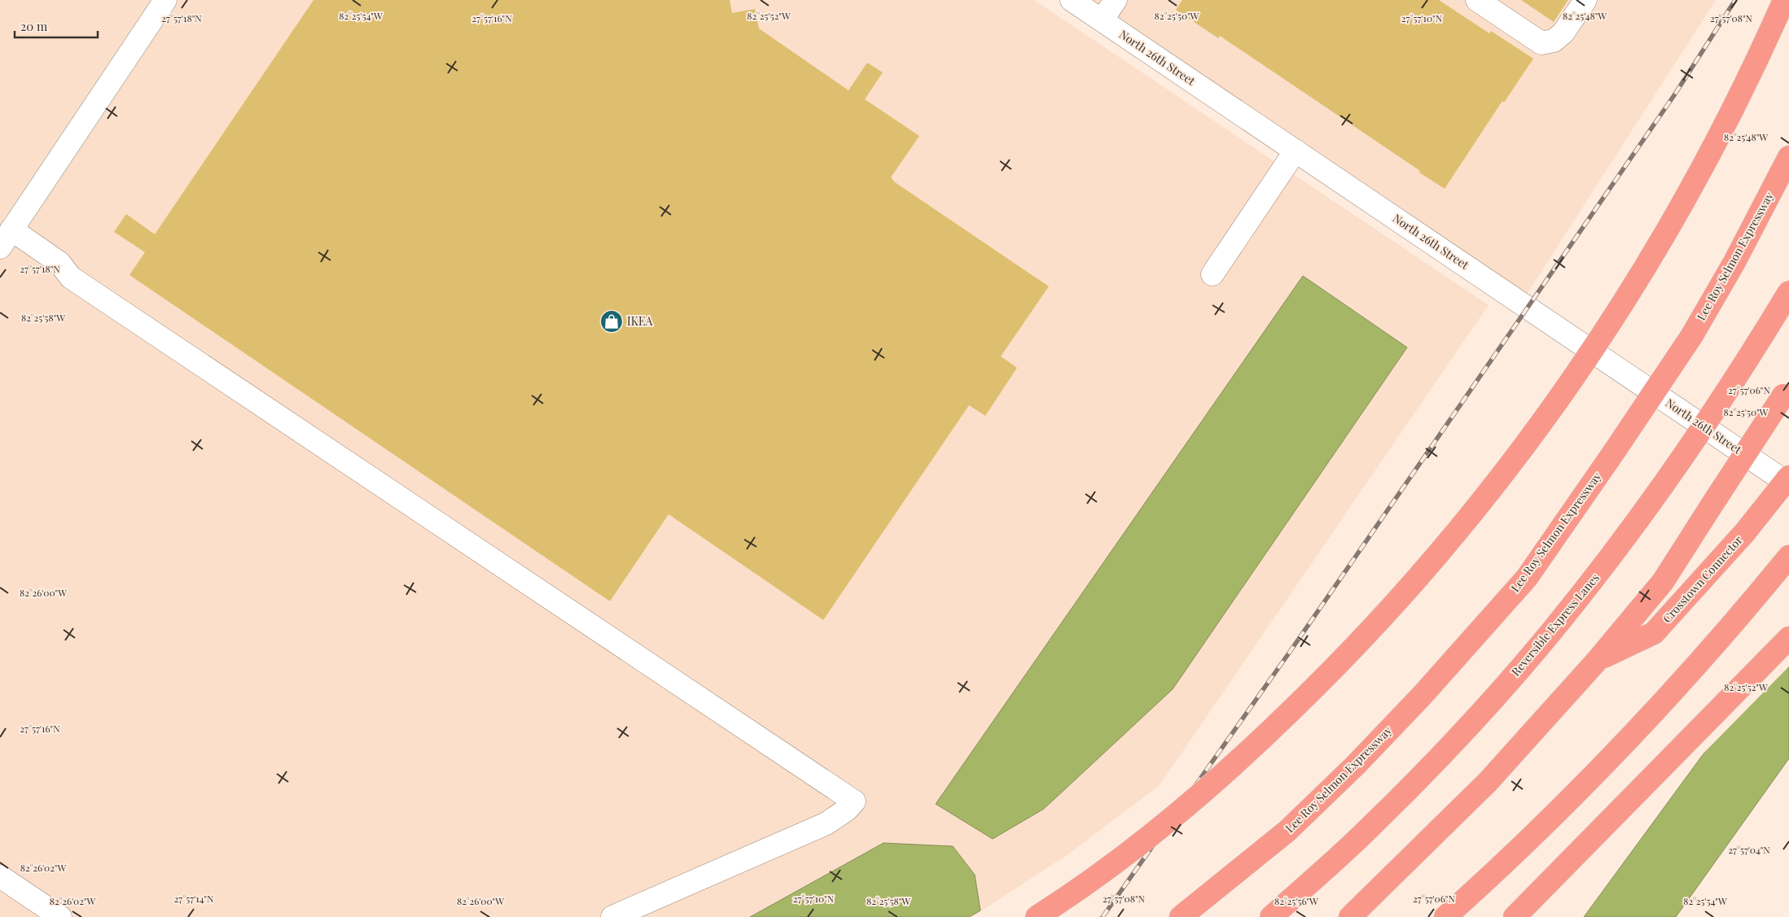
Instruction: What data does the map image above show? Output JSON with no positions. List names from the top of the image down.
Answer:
{
  "streets": {
    "highway": ["Lee Roy Selmon Expressway", "Crosstown Connector", "Reversible Express Lanes"],
    "street": ["North 26th Street"]
  },
  "places": {
    "shop": ["IKEA"]
  },
  "scale_bar": "20 m",
  "coordinates": [
    "82°25'54\"W",
    "82°25'52\"W",
    "82°25'50\"W",
    "82°25'48\"W",
    "27°57'18\"N",
    "27°57'16\"N",
    "27°57'10\"N",
    "27°57'08\"N",
    "82°25'58\"W",
    "27°57'06\"N",
    "82°26'00\"W",
    "27°57'04\"N",
    "82°26'02\"W",
    "27°57'14\"N",
    "82°25'56\"W"
  ]
}
